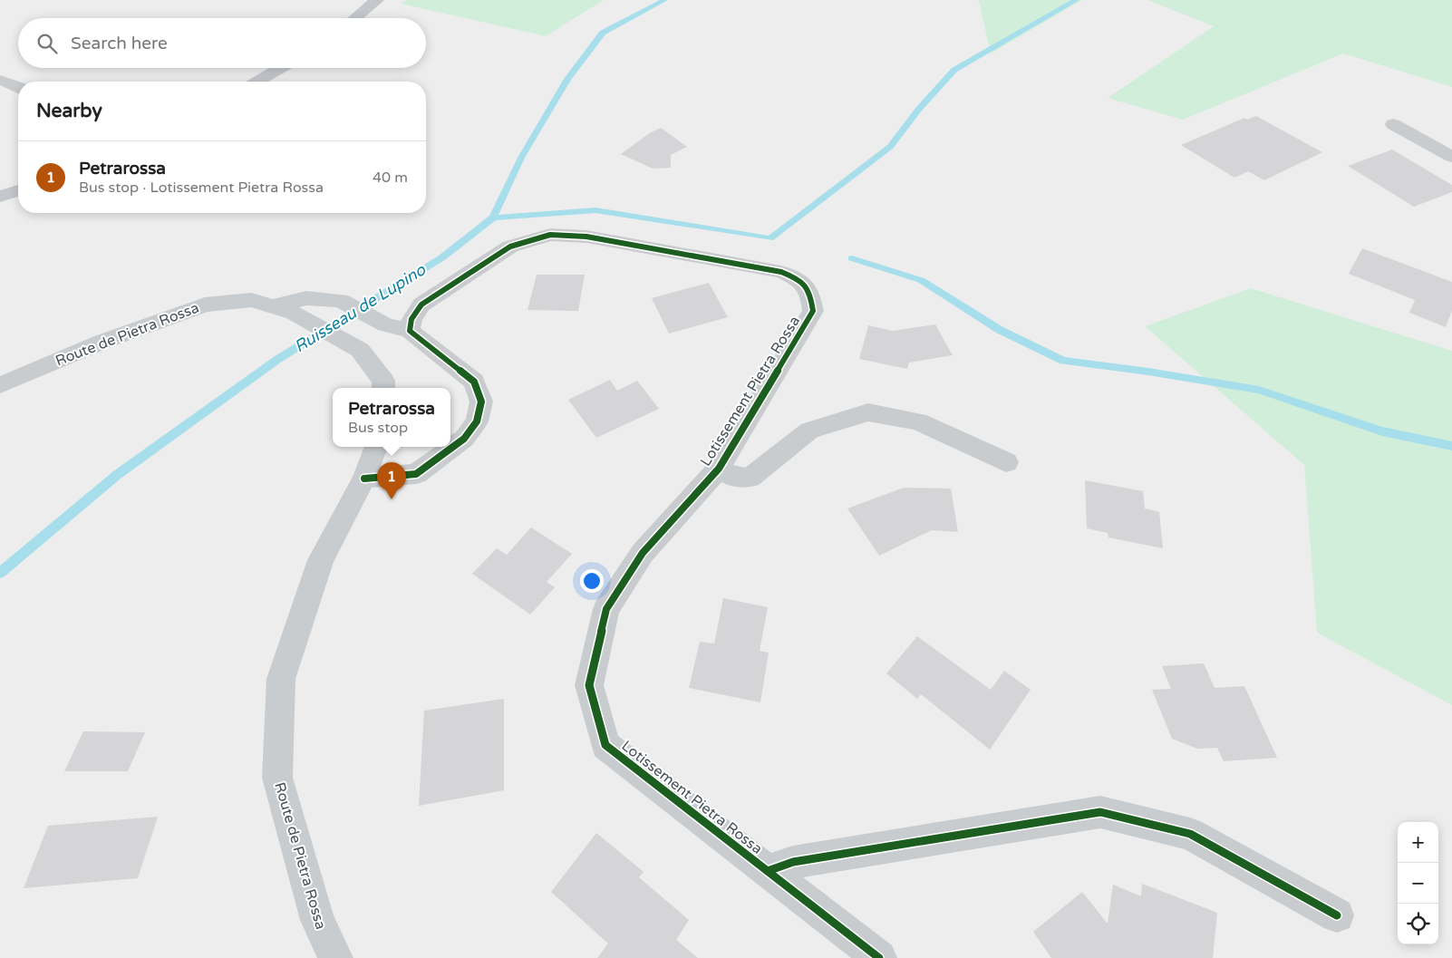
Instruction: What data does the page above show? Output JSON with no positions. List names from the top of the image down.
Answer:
{
  "streets": {
    "street": ["Route de Pietra Rossa", "Lotissement Pietra Rossa"]
  },
  "water": ["Ruisseau de Lupino"],
  "page": {
    "search": "Search here",
    "heading": "Nearby",
    "list": [
      {
        "mark": "1",
        "name": "Petrarossa",
        "note": "Bus stop · Lotissement Pietra Rossa",
        "value": "40 m"
      }
    ],
    "popup": ["Petrarossa", "Bus stop"],
    "pins": "1",
    "map_buttons": ["+", "−"]
  }
}
